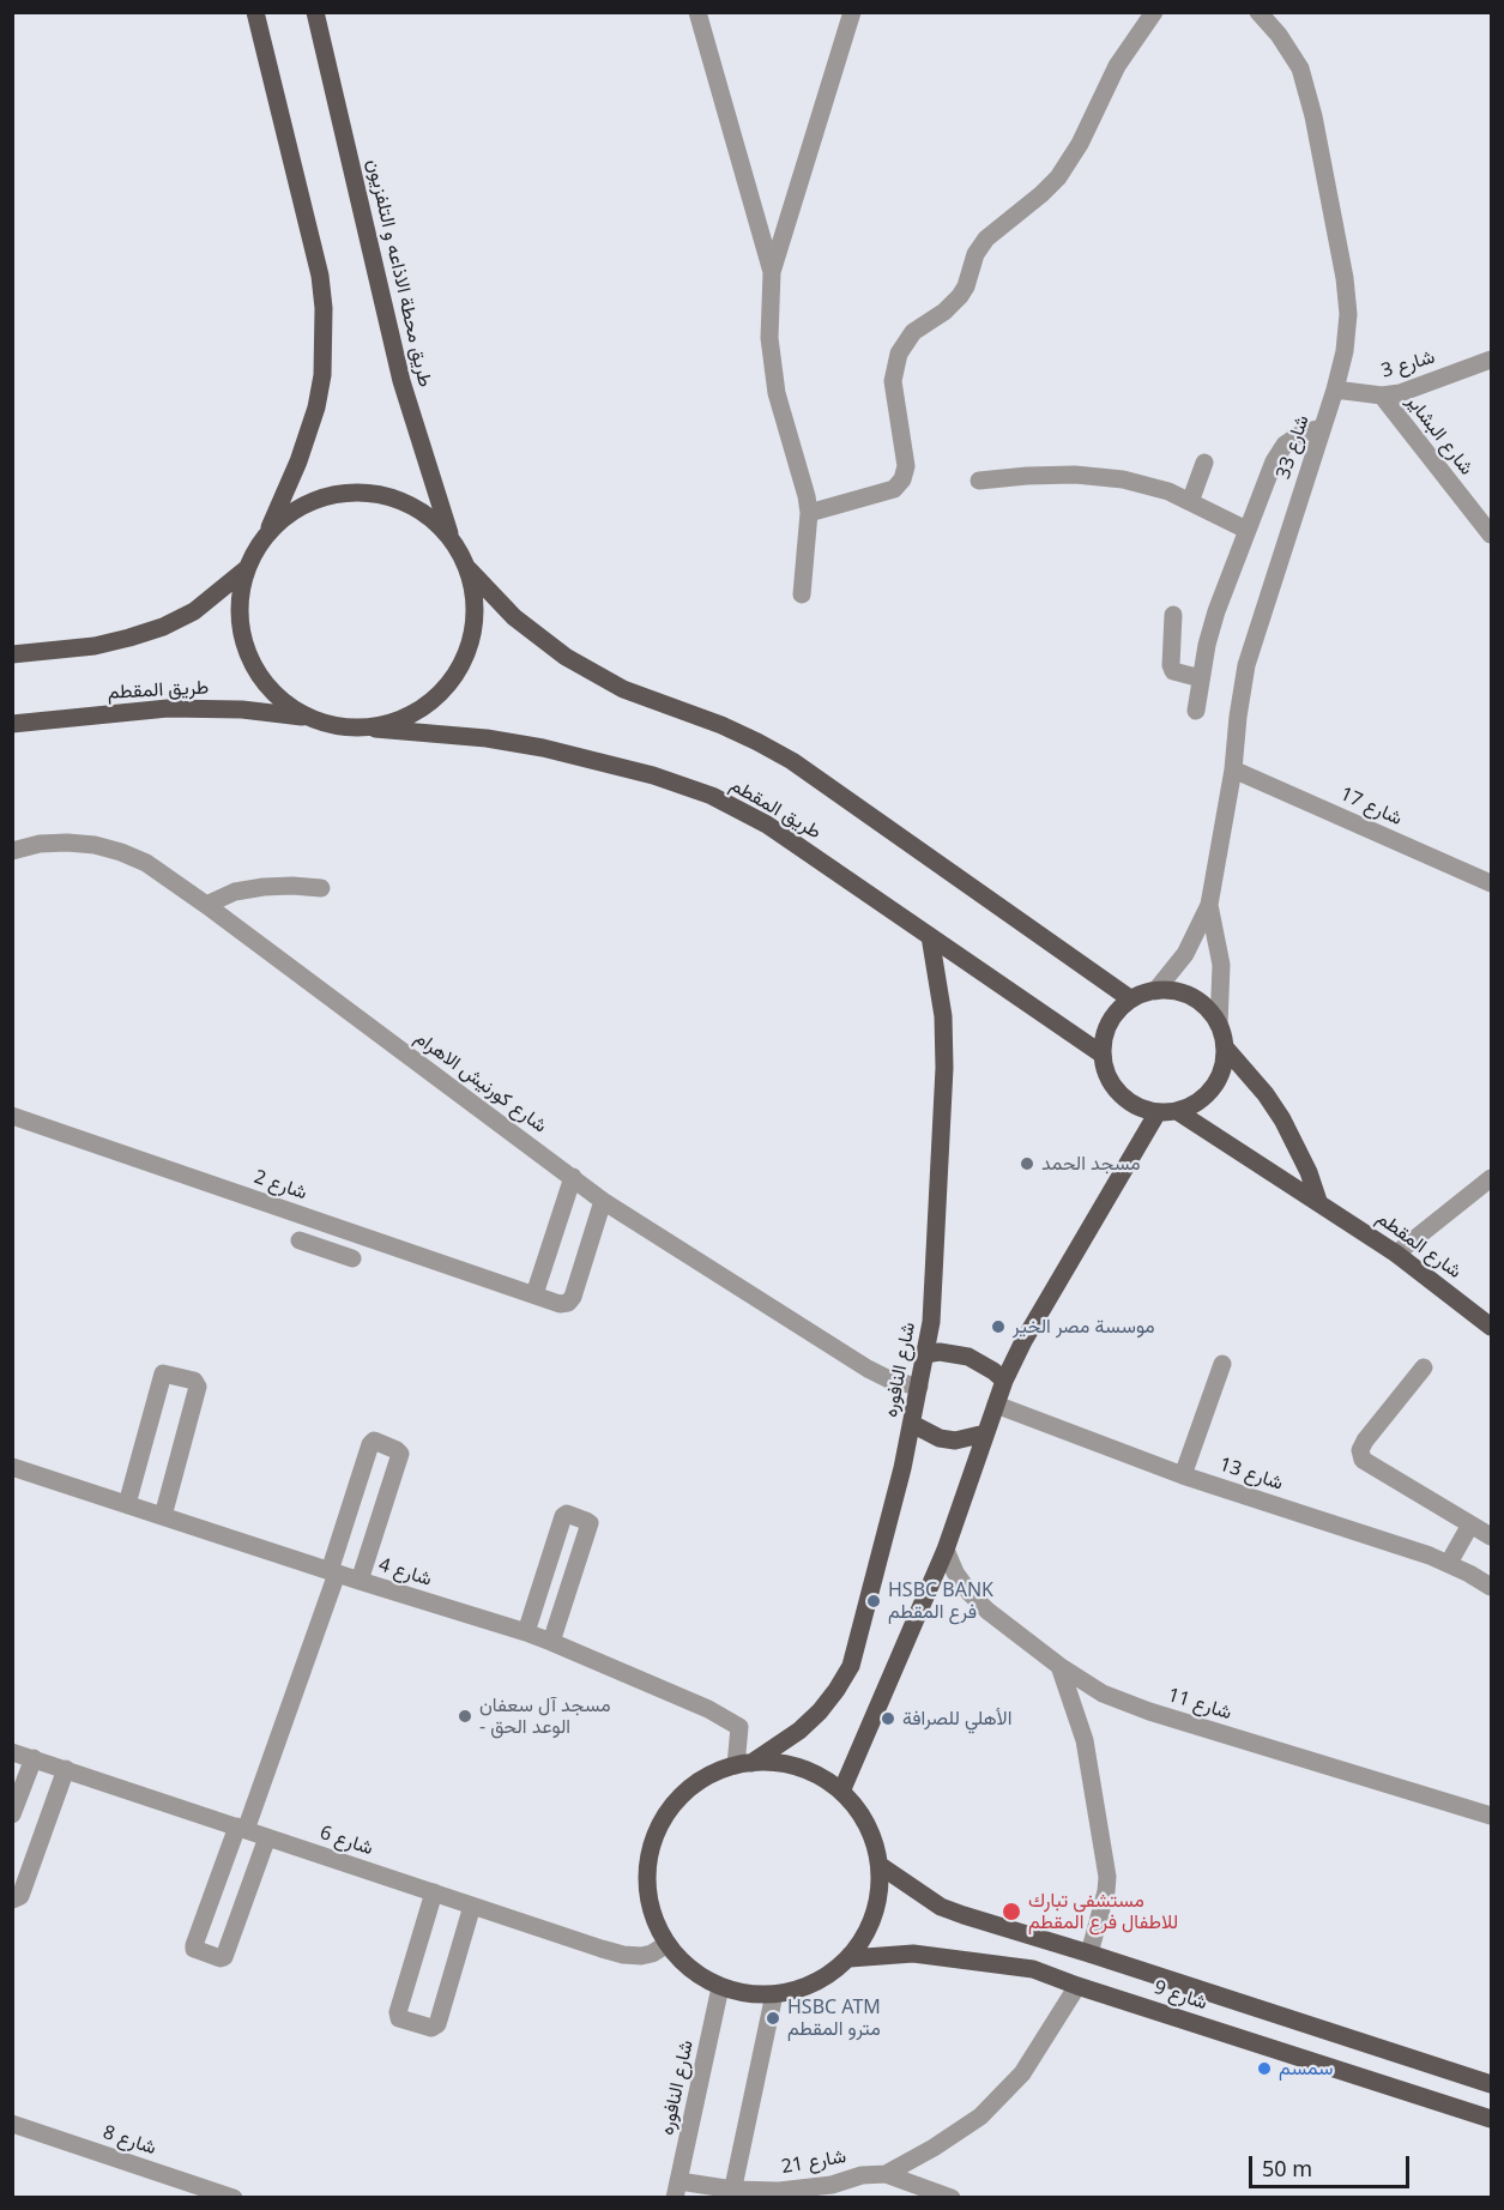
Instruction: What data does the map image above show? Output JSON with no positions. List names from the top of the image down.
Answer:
{
  "streets": {
    "main road": [
      "طريق محطة الاذاعه و التلفزيون",
      "طريق المقطم",
      "شارع المقطم",
      "شارع النافوره",
      "شارع 9"
    ],
    "street": [
      "شارع 3",
      "شارع البشاير",
      "شارع 33",
      "شارع 17",
      "شارع كورنيش الاهرام",
      "شارع 2",
      "شارع 13",
      "شارع 4",
      "شارع 11",
      "شارع 6",
      "شارع 8",
      "شارع 21"
    ]
  },
  "crossings": [
    ["طريق محطة الاذاعه و التلفزيون", "طريق المقطم"],
    ["شارع 3", "شارع البشاير"],
    ["شارع 3", "شارع 33"],
    ["شارع 33", "طريق المقطم"],
    ["شارع 33", "شارع 17"],
    ["شارع 33", "شارع المقطم"],
    ["طريق المقطم", "شارع المقطم"],
    ["طريق المقطم", "شارع النافوره"],
    ["شارع كورنيش الاهرام", "شارع 2"],
    ["شارع كورنيش الاهرام", "شارع النافوره"],
    ["شارع كورنيش الاهرام", "شارع 13"],
    ["شارع النافوره", "شارع 13"],
    ["شارع النافوره", "شارع 4"],
    ["شارع النافوره", "شارع 6"],
    ["شارع النافوره", "شارع 9"],
    ["شارع النافوره", "شارع 21"],
    ["شارع 4", "شارع 6"],
    ["شارع 4", "شارع 9"],
    ["شارع 6", "شارع 9"]
  ],
  "places": [
    "مسجد الحمد",
    "موسسة مصر الخير",
    "HSBC BANK فرع المقطم",
    "مسجد آل سعفان - الوعد الحق",
    "الأهلي للصرافة",
    "مستشفى تبارك للاطفال فرع المقطم",
    "HSBC ATM مترو المقطم",
    "سمسم"
  ],
  "scale_bar": "50 m"
}
